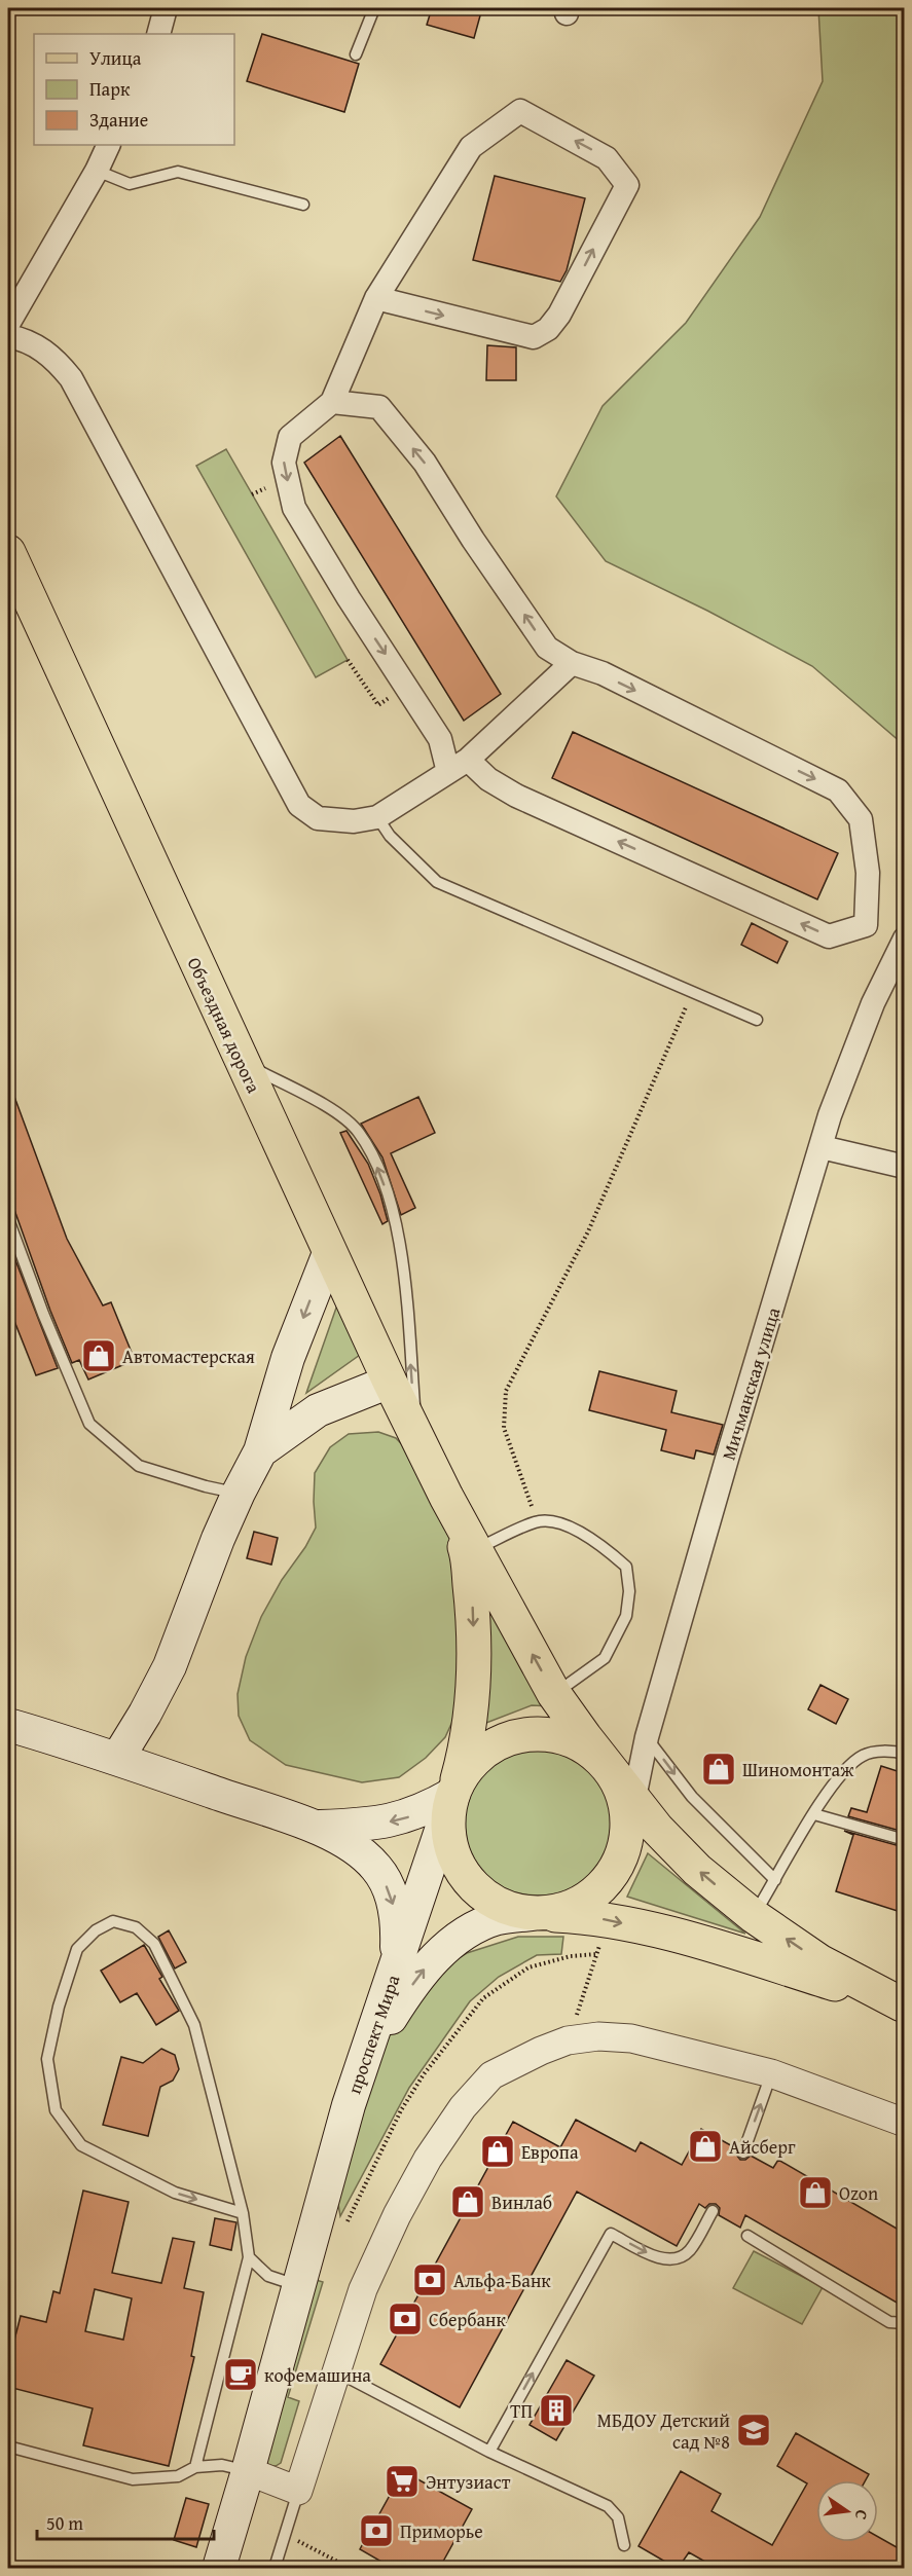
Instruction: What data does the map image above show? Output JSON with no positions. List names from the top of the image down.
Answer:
{
  "streets": {
    "main road": ["Объездная дорога", "проспект Мира"],
    "street": ["Мичманская улица"]
  },
  "crossings": [
    ["Объездная дорога", "проспект Мира"]
  ],
  "places": {
    "shop": [
      "Автомастерская",
      "Шиномонтаж",
      "Айсберг",
      "Европа",
      "Ozon",
      "Винлаб"
    ],
    "bank": ["Альфа-Банк", "Сбербанк", "Приморье"],
    "cafe": ["кофемашина"],
    "building": ["ТП"],
    "school or university": ["МБДОУ Детский сад №8"],
    "supermarket": ["Энтузиаст"]
  },
  "legend": ["Улица", "Парк", "Здание"],
  "scale_bar": "50 m",
  "north": "right"
}
